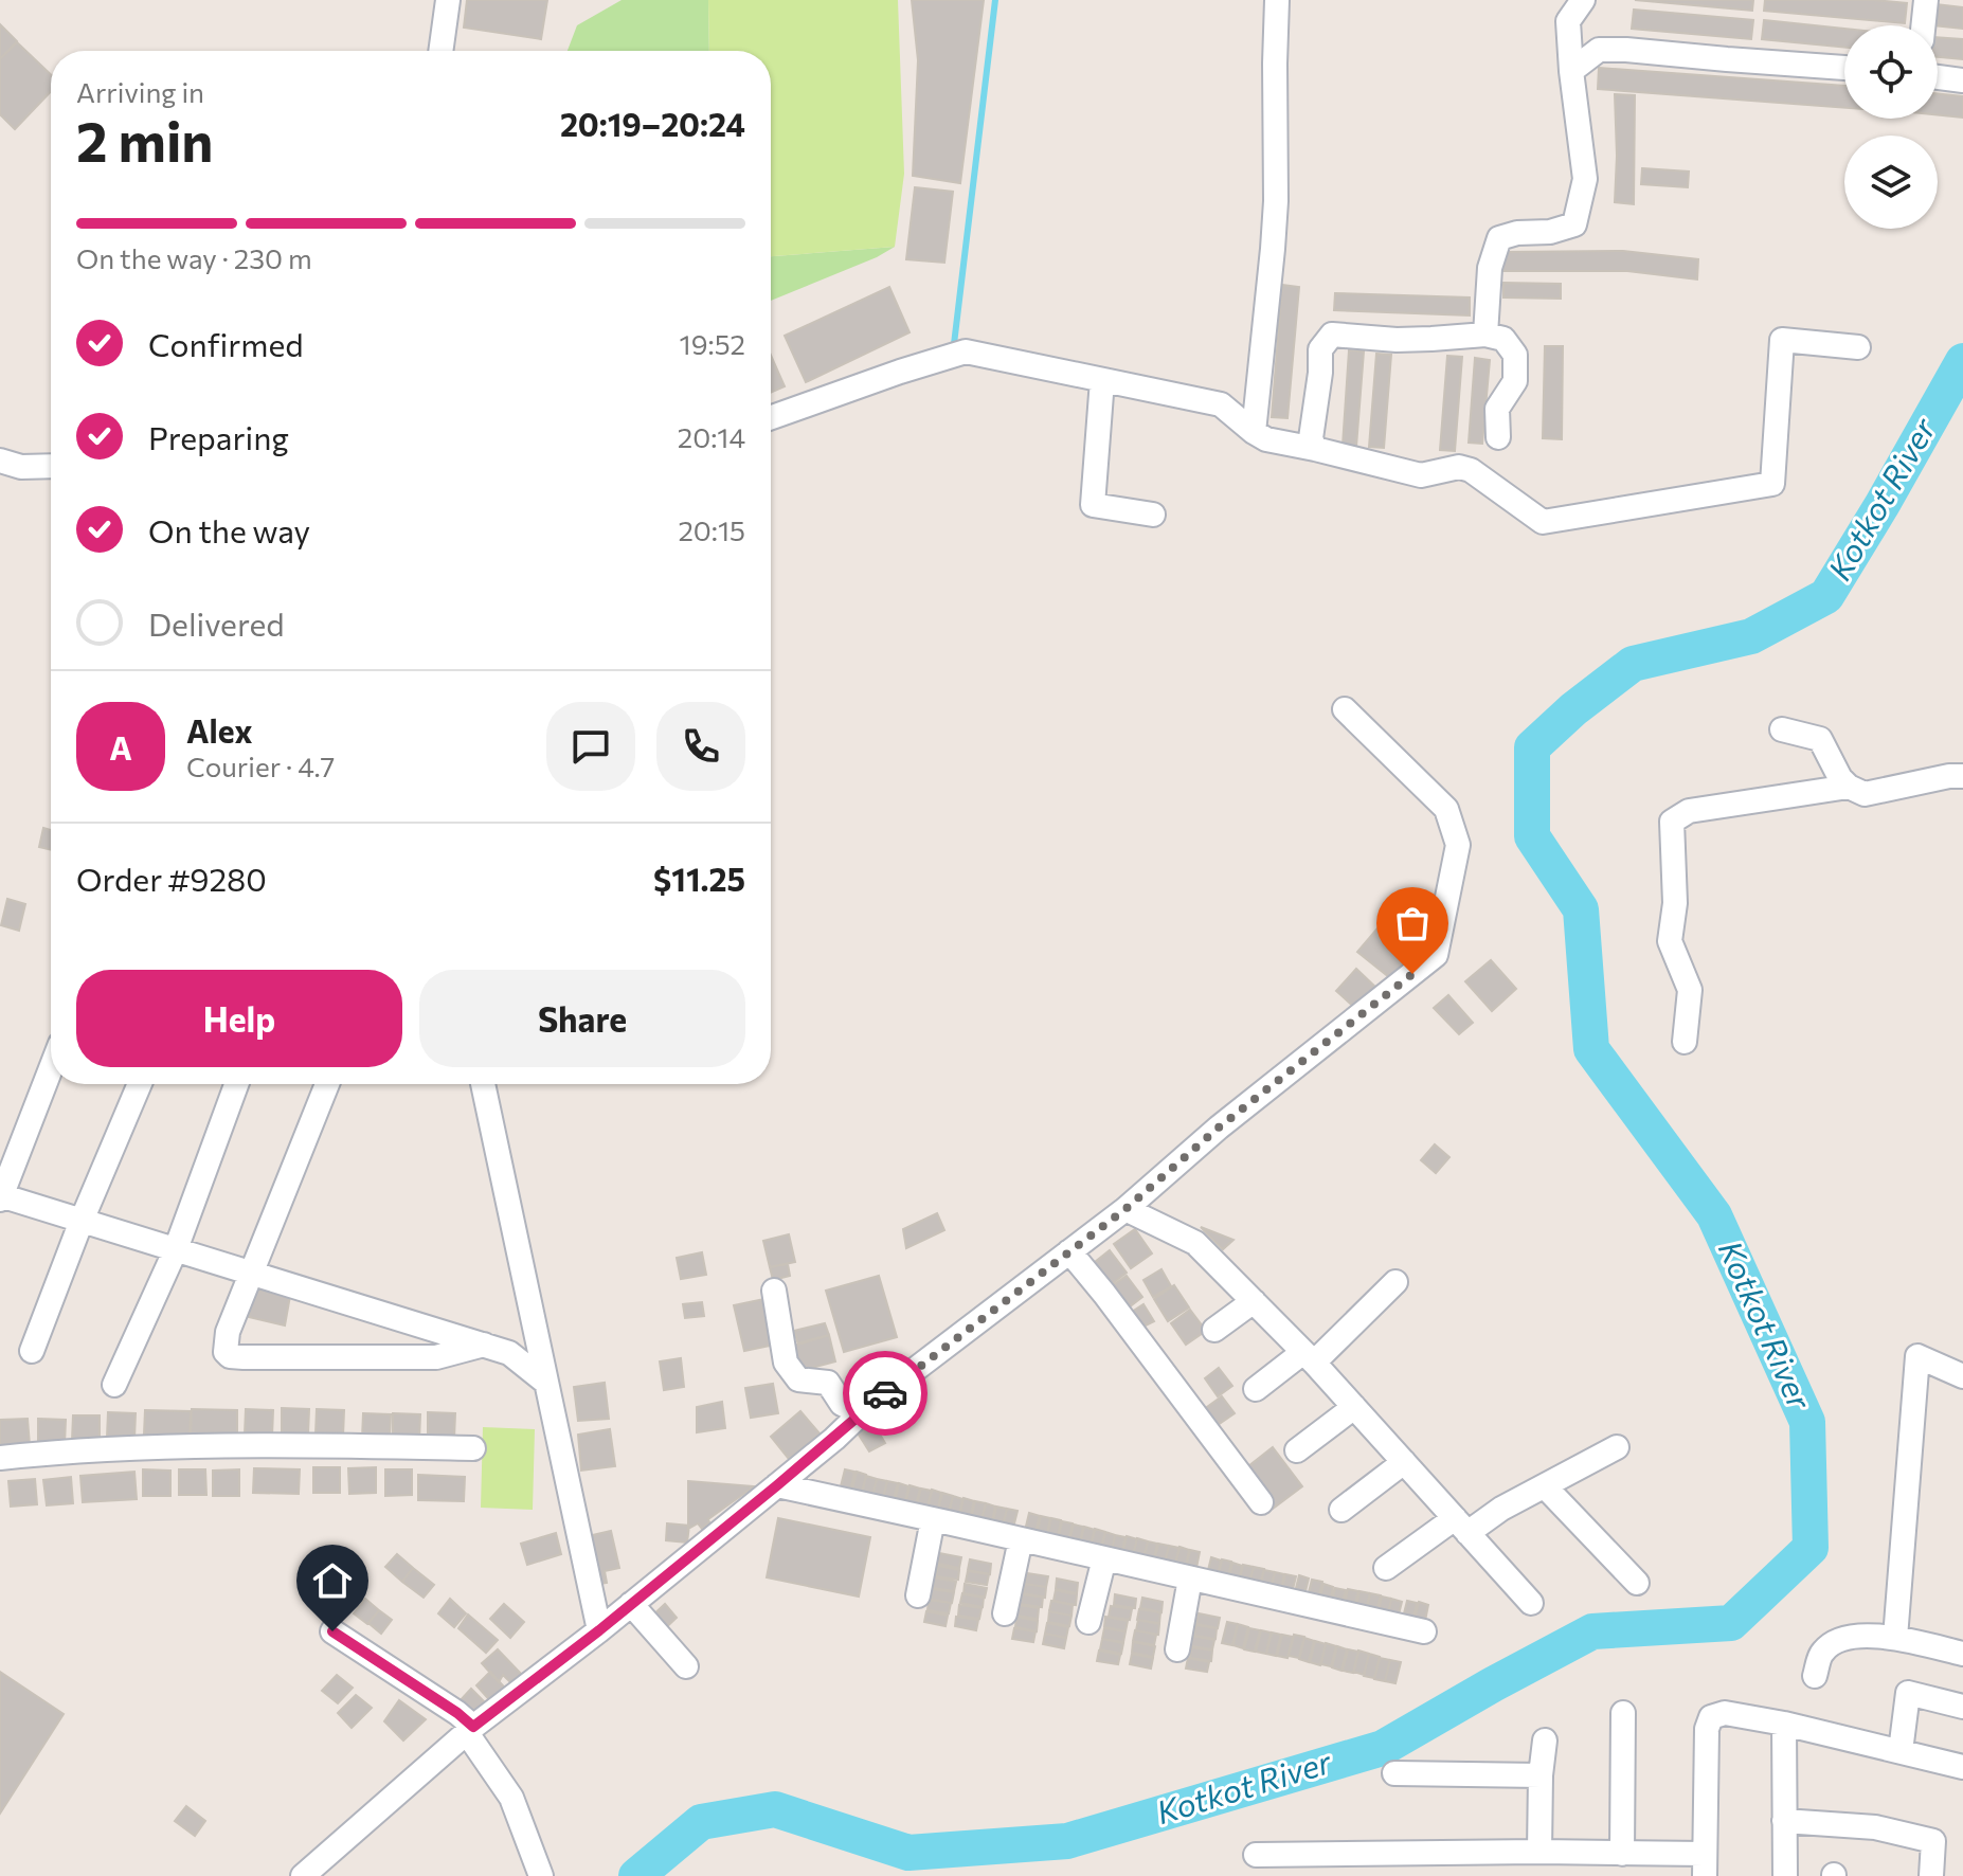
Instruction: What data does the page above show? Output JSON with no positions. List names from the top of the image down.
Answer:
{
  "water": ["Kotkot River"],
  "page": {
    "heading": ["2 min", "Arriving in", "20:19–20:24"],
    "panel": [
      "Alex",
      "Courier · 4.7",
      "Order #9280",
      "$11.25"
    ],
    "bar": "On the way · 230 m",
    "list": [
      ["Confirmed", "19:52"],
      ["Preparing", "20:14"],
      ["On the way", "20:15"],
      "Delivered"
    ],
    "round": "A",
    "buttons": ["Help", "Share"]
  }
}
